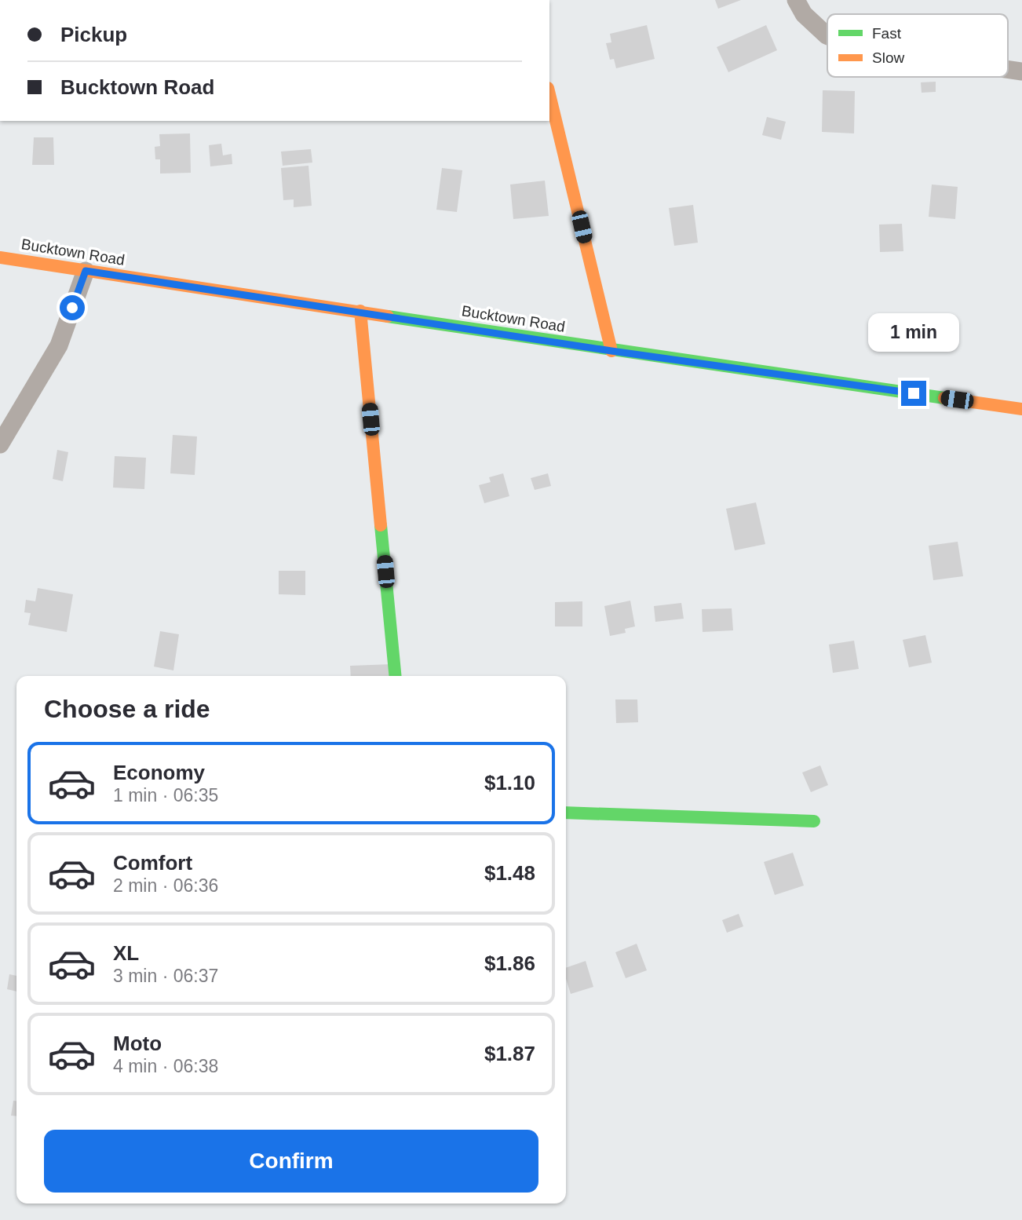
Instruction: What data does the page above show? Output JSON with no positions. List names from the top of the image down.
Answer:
{
  "streets": {
    "street": ["Bucktown Road"]
  },
  "legend": ["Fast", "Slow"],
  "page": {
    "banner": ["Pickup", "Bucktown Road"],
    "bubble": "1 min",
    "heading": "Choose a ride",
    "list": [
      {
        "name": "Economy",
        "note": "1 min · 06:35",
        "value": "$1.10"
      },
      {
        "name": "Comfort",
        "note": "2 min · 06:36",
        "value": "$1.48"
      },
      {
        "name": "XL",
        "note": "3 min · 06:37",
        "value": "$1.86"
      },
      {
        "name": "Moto",
        "note": "4 min · 06:38",
        "value": "$1.87"
      }
    ],
    "buttons": "Confirm"
  }
}
